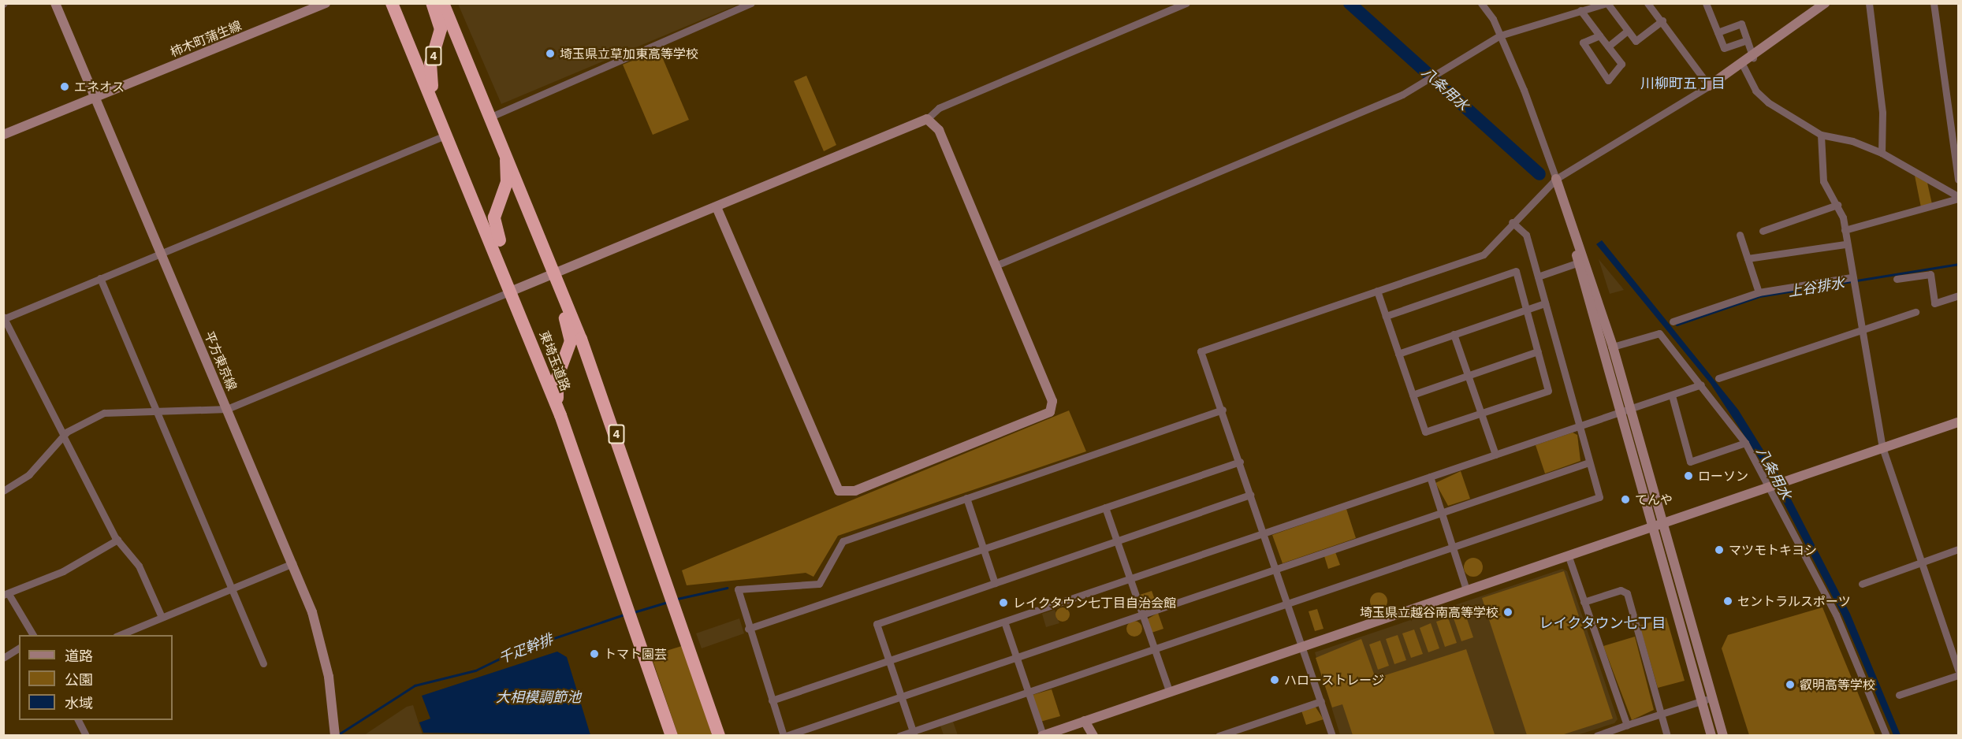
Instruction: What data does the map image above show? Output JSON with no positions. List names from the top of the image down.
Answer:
{
  "streets": {
    "highway": ["4", "東埼玉道路"],
    "street": ["柿木町蒲生線", "平方東京線"]
  },
  "crossings": [
    ["柿木町蒲生線", "平方東京線"],
    ["4", "東埼玉道路"]
  ],
  "districts": ["川柳町五丁目", "レイクタウン七丁目"],
  "water": [
    "八条用水",
    "上谷排水",
    "千疋幹排",
    "大相模調節池"
  ],
  "places": [
    "埼玉県立草加東高等学校",
    "エネオス",
    "ローソン",
    "てんや",
    "マツモトキヨシ",
    "セントラルスポーツ",
    "レイクタウン七丁目自治会館",
    "埼玉県立越谷南高等学校",
    "トマト園芸",
    "ハローストレージ",
    "叡明高等学校"
  ],
  "legend": ["道路", "公園", "水域"]
}
